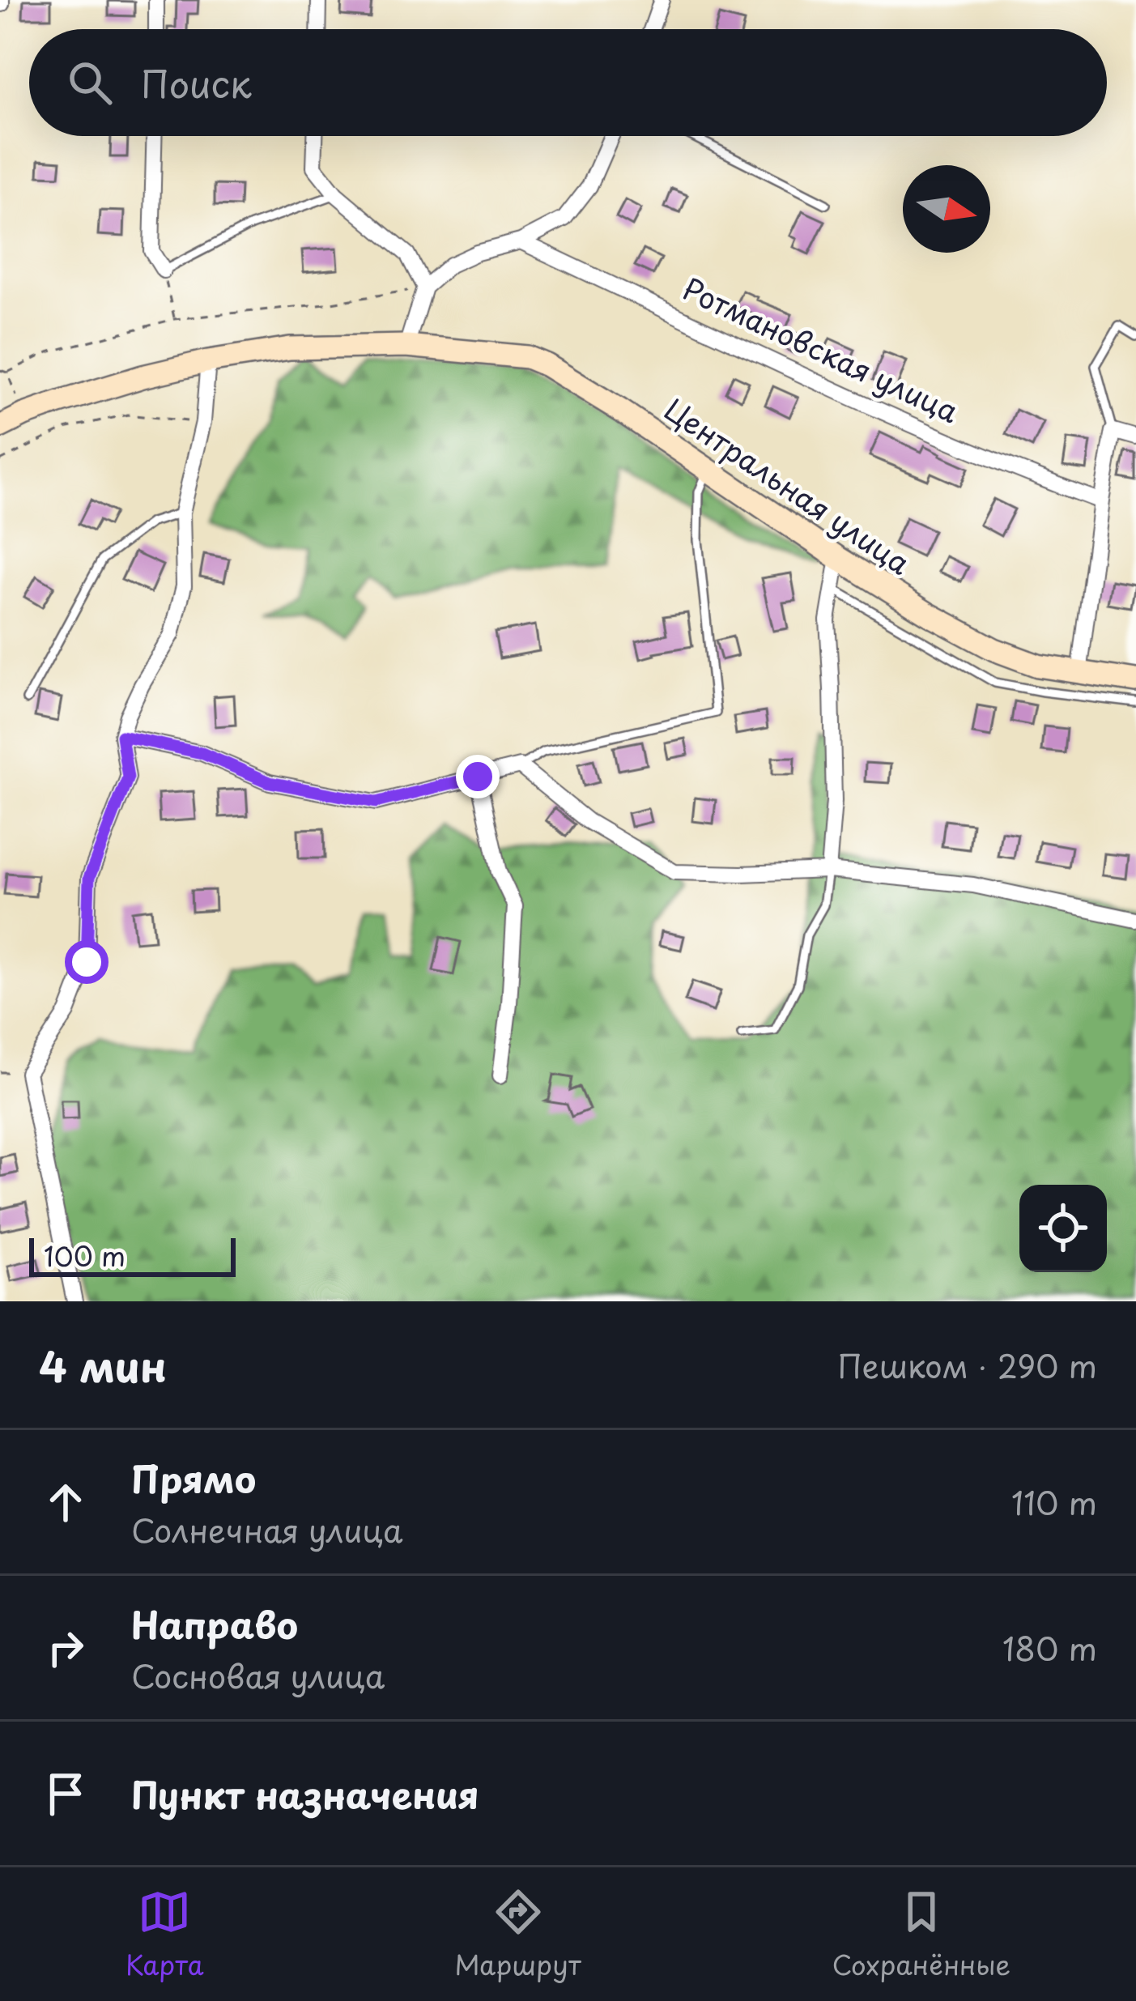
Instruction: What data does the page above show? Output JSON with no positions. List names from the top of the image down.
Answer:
{
  "streets": {
    "street": ["Ротмановская улица", "Центральная улица"]
  },
  "scale_bar": "100 m",
  "north": "right",
  "page": {
    "search": "Поиск",
    "scale": "100 m",
    "heading": ["4 мин", "Пешком · 290 m"],
    "list": [
      ["Прямо", "Солнечная улица", "110 m"],
      ["Направо", "Сосновая улица", "180 m"],
      "Пункт назначения"
    ],
    "nav": ["Карта", "Маршрут", "Сохранённые"]
  }
}
